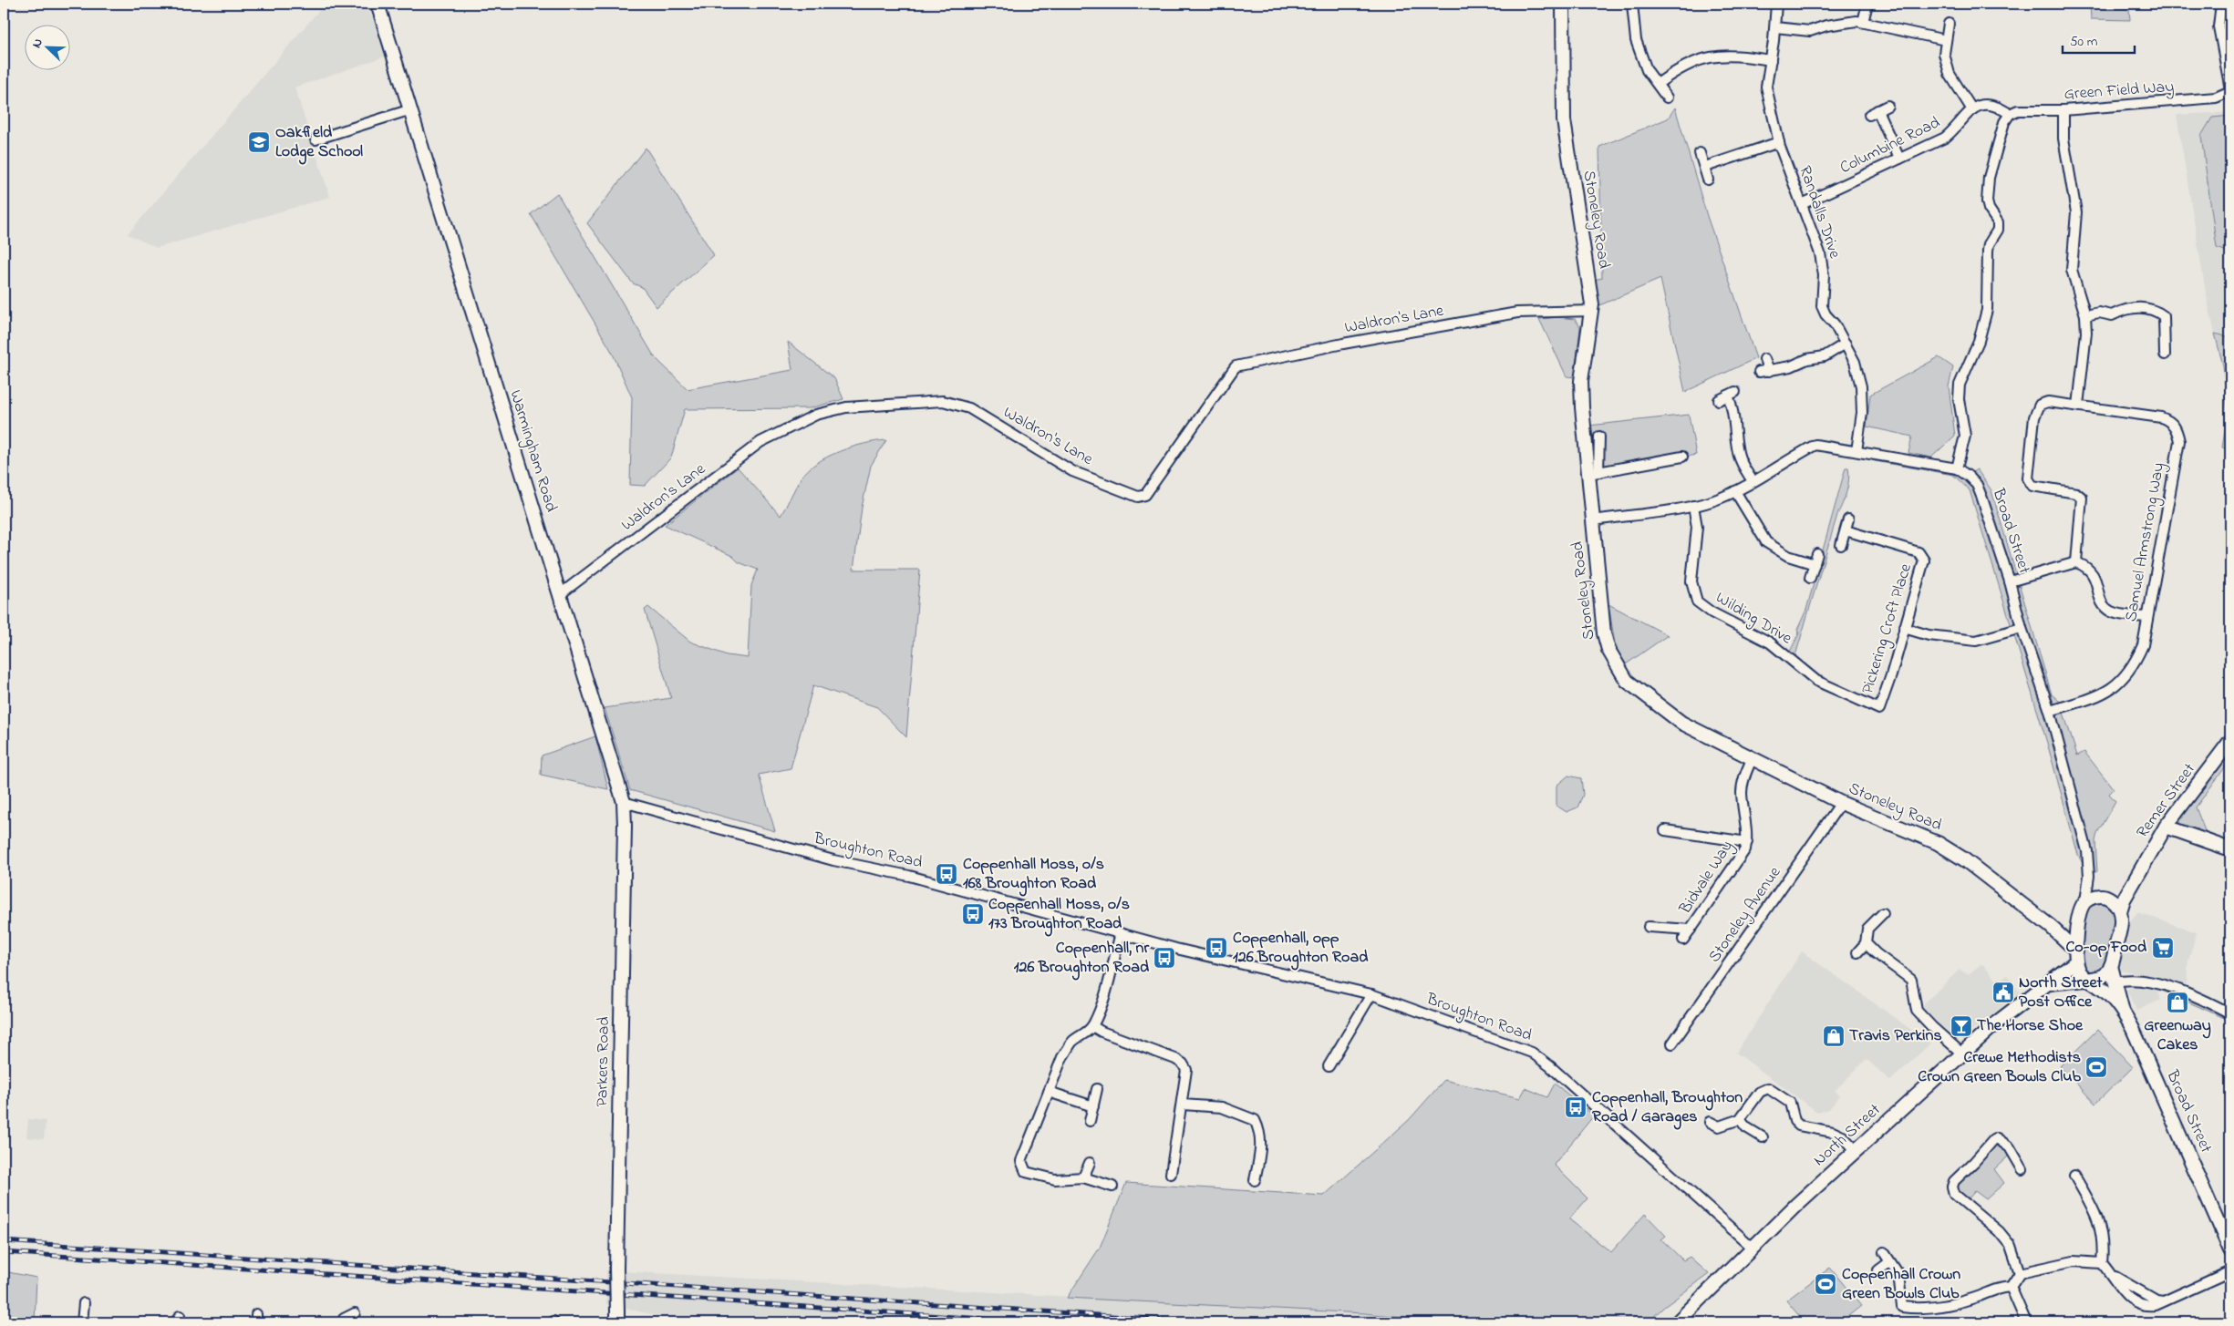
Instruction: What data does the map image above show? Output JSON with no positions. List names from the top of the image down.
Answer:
{
  "streets": {
    "street": [
      "Green Field Way",
      "Columbine Road",
      "Randalls Drive",
      "Stoneley Road",
      "Waldron's Lane",
      "Warmingham Road",
      "Broad Street",
      "Samuel Armstrong Way",
      "Wilding Drive",
      "Pickering Croft Place",
      "Remer Street",
      "Broughton Road",
      "Bidvale Way",
      "Stoneley Avenue",
      "Parkers Road",
      "North Street"
    ]
  },
  "crossings": [
    ["Columbine Road", "Randalls Drive"],
    ["Randalls Drive", "Broad Street"],
    ["Stoneley Road", "Waldron's Lane"],
    ["Stoneley Road", "Broad Street"],
    ["Stoneley Road", "Bidvale Way"],
    ["Stoneley Road", "Stoneley Avenue"],
    ["Stoneley Road", "North Street"],
    ["Waldron's Lane", "Warmingham Road"],
    ["Warmingham Road", "Broughton Road"],
    ["Warmingham Road", "Parkers Road"],
    ["Broad Street", "Samuel Armstrong Way"],
    ["Broad Street", "Wilding Drive"],
    ["Broad Street", "Remer Street"],
    ["Broad Street", "North Street"],
    ["Wilding Drive", "Pickering Croft Place"],
    ["Broughton Road", "Parkers Road"],
    ["Broughton Road", "North Street"]
  ],
  "places": {
    "school or university": ["Oakfield Lodge School"],
    "bus stop": [
      "Coppenhall Moss, o/s 168 Broughton Road",
      "Coppenhall Moss, o/s 173 Broughton Road",
      "Coppenhall, opp 126 Broughton Road",
      "Coppenhall, nr 126 Broughton Road",
      "Coppenhall, Broughton Road / Garages"
    ],
    "supermarket": ["Co-op Food"],
    "public building": ["North Street Post Office"],
    "shop": ["Greenway Cakes", "Travis Perkins"],
    "bar": ["The Horse Shoe"],
    "sports": ["Crewe Methodists Crown Green Bowls Club", "Coppenhall Crown Green Bowls Club"]
  },
  "scale_bar": "50 m",
  "north": "top left"
}
